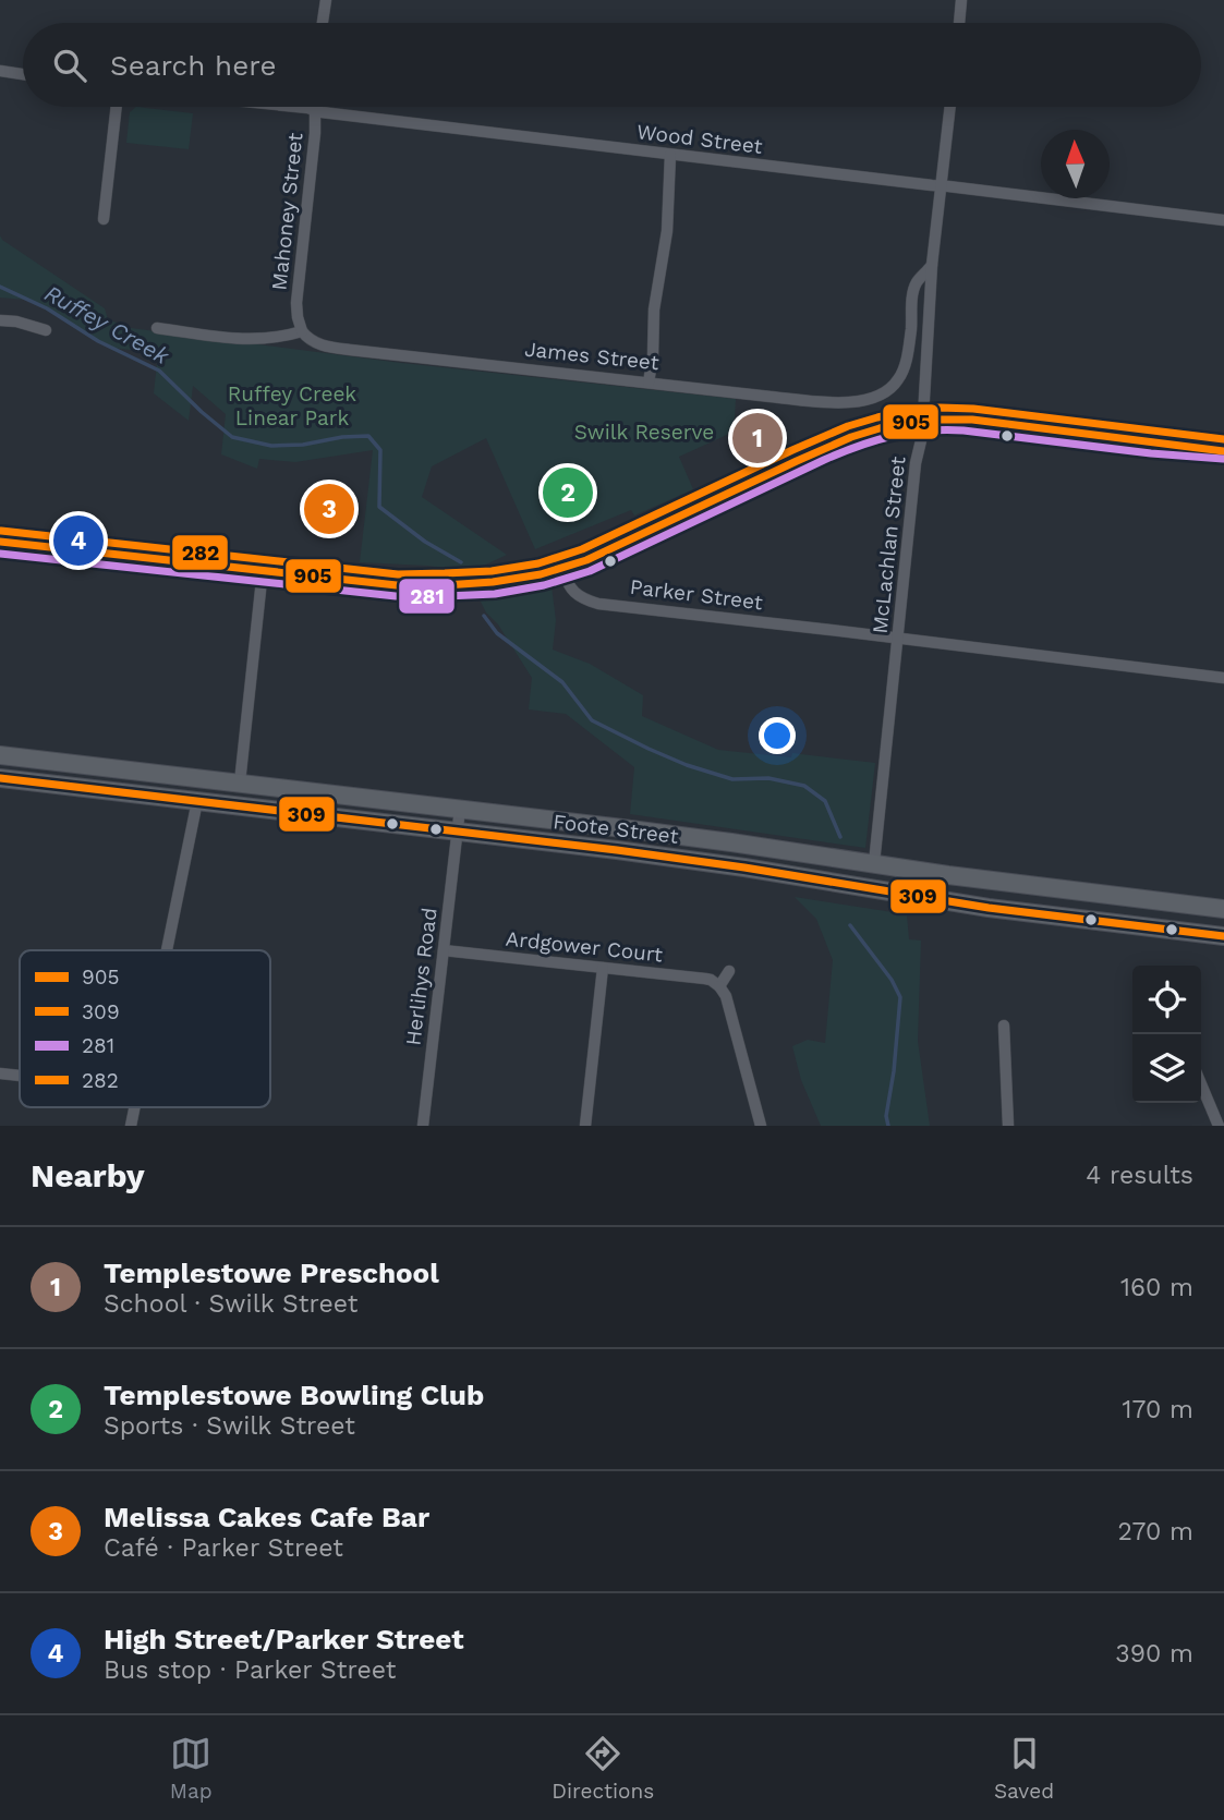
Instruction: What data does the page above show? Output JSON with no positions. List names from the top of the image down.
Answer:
{
  "streets": {
    "main road": ["Foote Street"],
    "street": [
      "Wood Street",
      "Mahoney Street",
      "James Street",
      "McLachlan Street",
      "Parker Street",
      "Ardgower Court",
      "Herlihys Road"
    ]
  },
  "crossings": [
    ["Wood Street", "Mahoney Street"],
    ["Wood Street", "McLachlan Street"],
    ["Mahoney Street", "James Street"],
    ["James Street", "McLachlan Street"],
    ["McLachlan Street", "Parker Street"],
    ["McLachlan Street", "Foote Street"],
    ["Foote Street", "Herlihys Road"],
    ["Ardgower Court", "Herlihys Road"]
  ],
  "water": ["Ruffey Creek"],
  "parks": ["Ruffey Creek Linear Park", "Swilk Reserve"],
  "lines": [
    "transit line 282",
    "transit line 905",
    "transit line 281",
    "transit line 309"
  ],
  "legend": [
    "905",
    "309",
    "281",
    "282"
  ],
  "north": "top",
  "page": {
    "search": "Search here",
    "pins": [
      "1",
      "2",
      "3",
      "4"
    ],
    "heading": ["Nearby", "4 results"],
    "list": [
      {
        "mark": "1",
        "name": "Templestowe Preschool",
        "note": "School · Swilk Street",
        "value": "160 m"
      },
      {
        "mark": "2",
        "name": "Templestowe Bowling Club",
        "note": "Sports · Swilk Street",
        "value": "170 m"
      },
      {
        "mark": "3",
        "name": "Melissa Cakes Cafe Bar",
        "note": "Café · Parker Street",
        "value": "270 m"
      },
      {
        "mark": "4",
        "name": "High Street/Parker Street",
        "note": "Bus stop · Parker Street",
        "value": "390 m"
      }
    ],
    "nav": ["Map", "Directions", "Saved"]
  }
}
